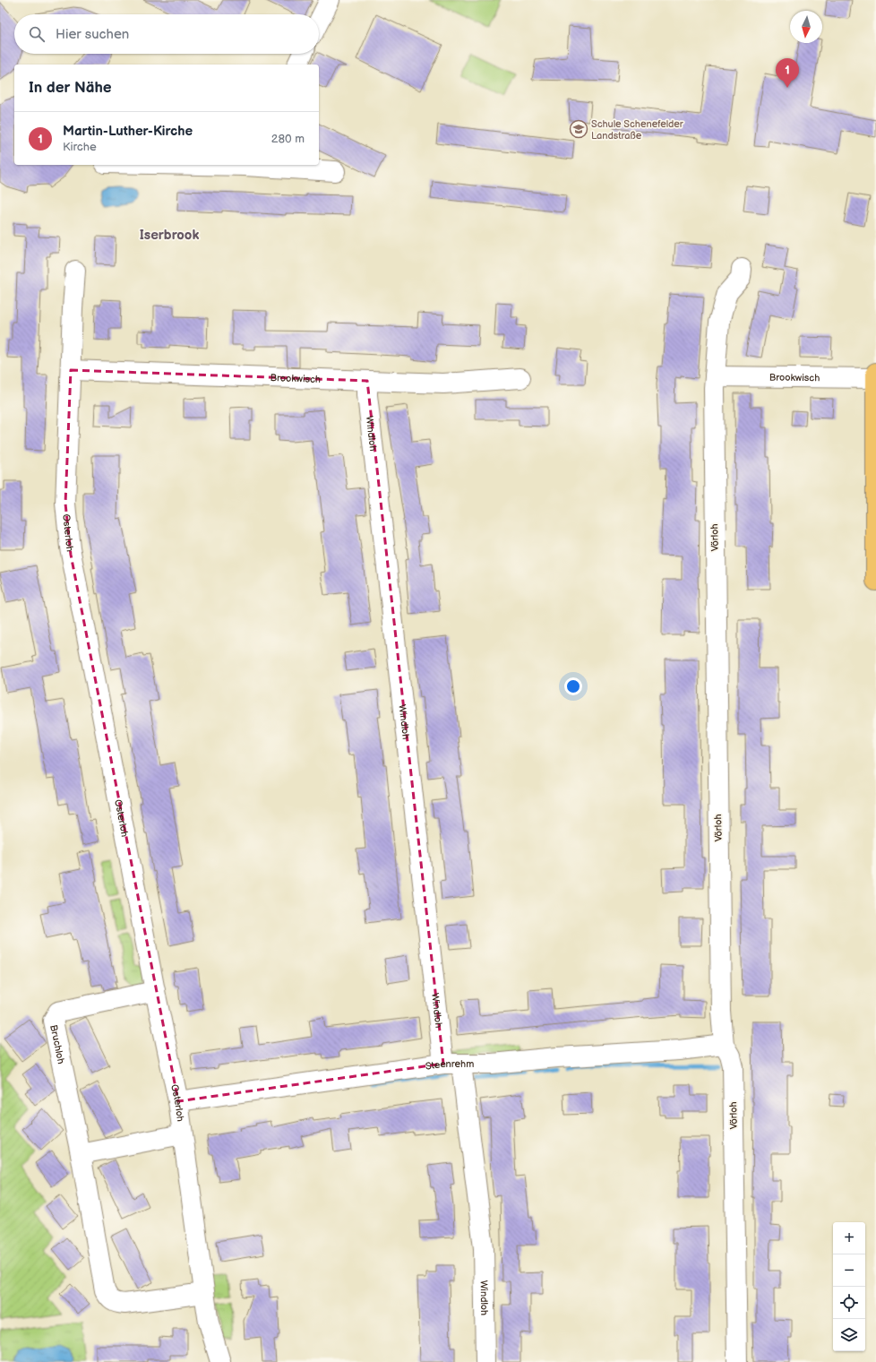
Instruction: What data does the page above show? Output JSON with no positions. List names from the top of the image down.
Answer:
{
  "streets": {
    "street": [
      "Brookwisch",
      "Windloh",
      "Osterloh",
      "Vörloh",
      "Bruchloh",
      "Steenrehm"
    ]
  },
  "crossings": [
    ["Brookwisch", "Windloh"],
    ["Brookwisch", "Osterloh"],
    ["Brookwisch", "Vörloh"],
    ["Windloh", "Steenrehm"],
    ["Osterloh", "Bruchloh"],
    ["Osterloh", "Steenrehm"],
    ["Vörloh", "Steenrehm"]
  ],
  "districts": ["Iserbrook"],
  "places": {
    "school or university": ["Schule Schenefelder Landstraße"]
  },
  "north": "bottom",
  "page": {
    "search": "Hier suchen",
    "pins": "1",
    "heading": "In der Nähe",
    "list": [
      {
        "mark": "1",
        "name": "Martin-Luther-Kirche",
        "note": "Kirche",
        "value": "280 m"
      }
    ],
    "map_buttons": ["+", "−"]
  }
}
